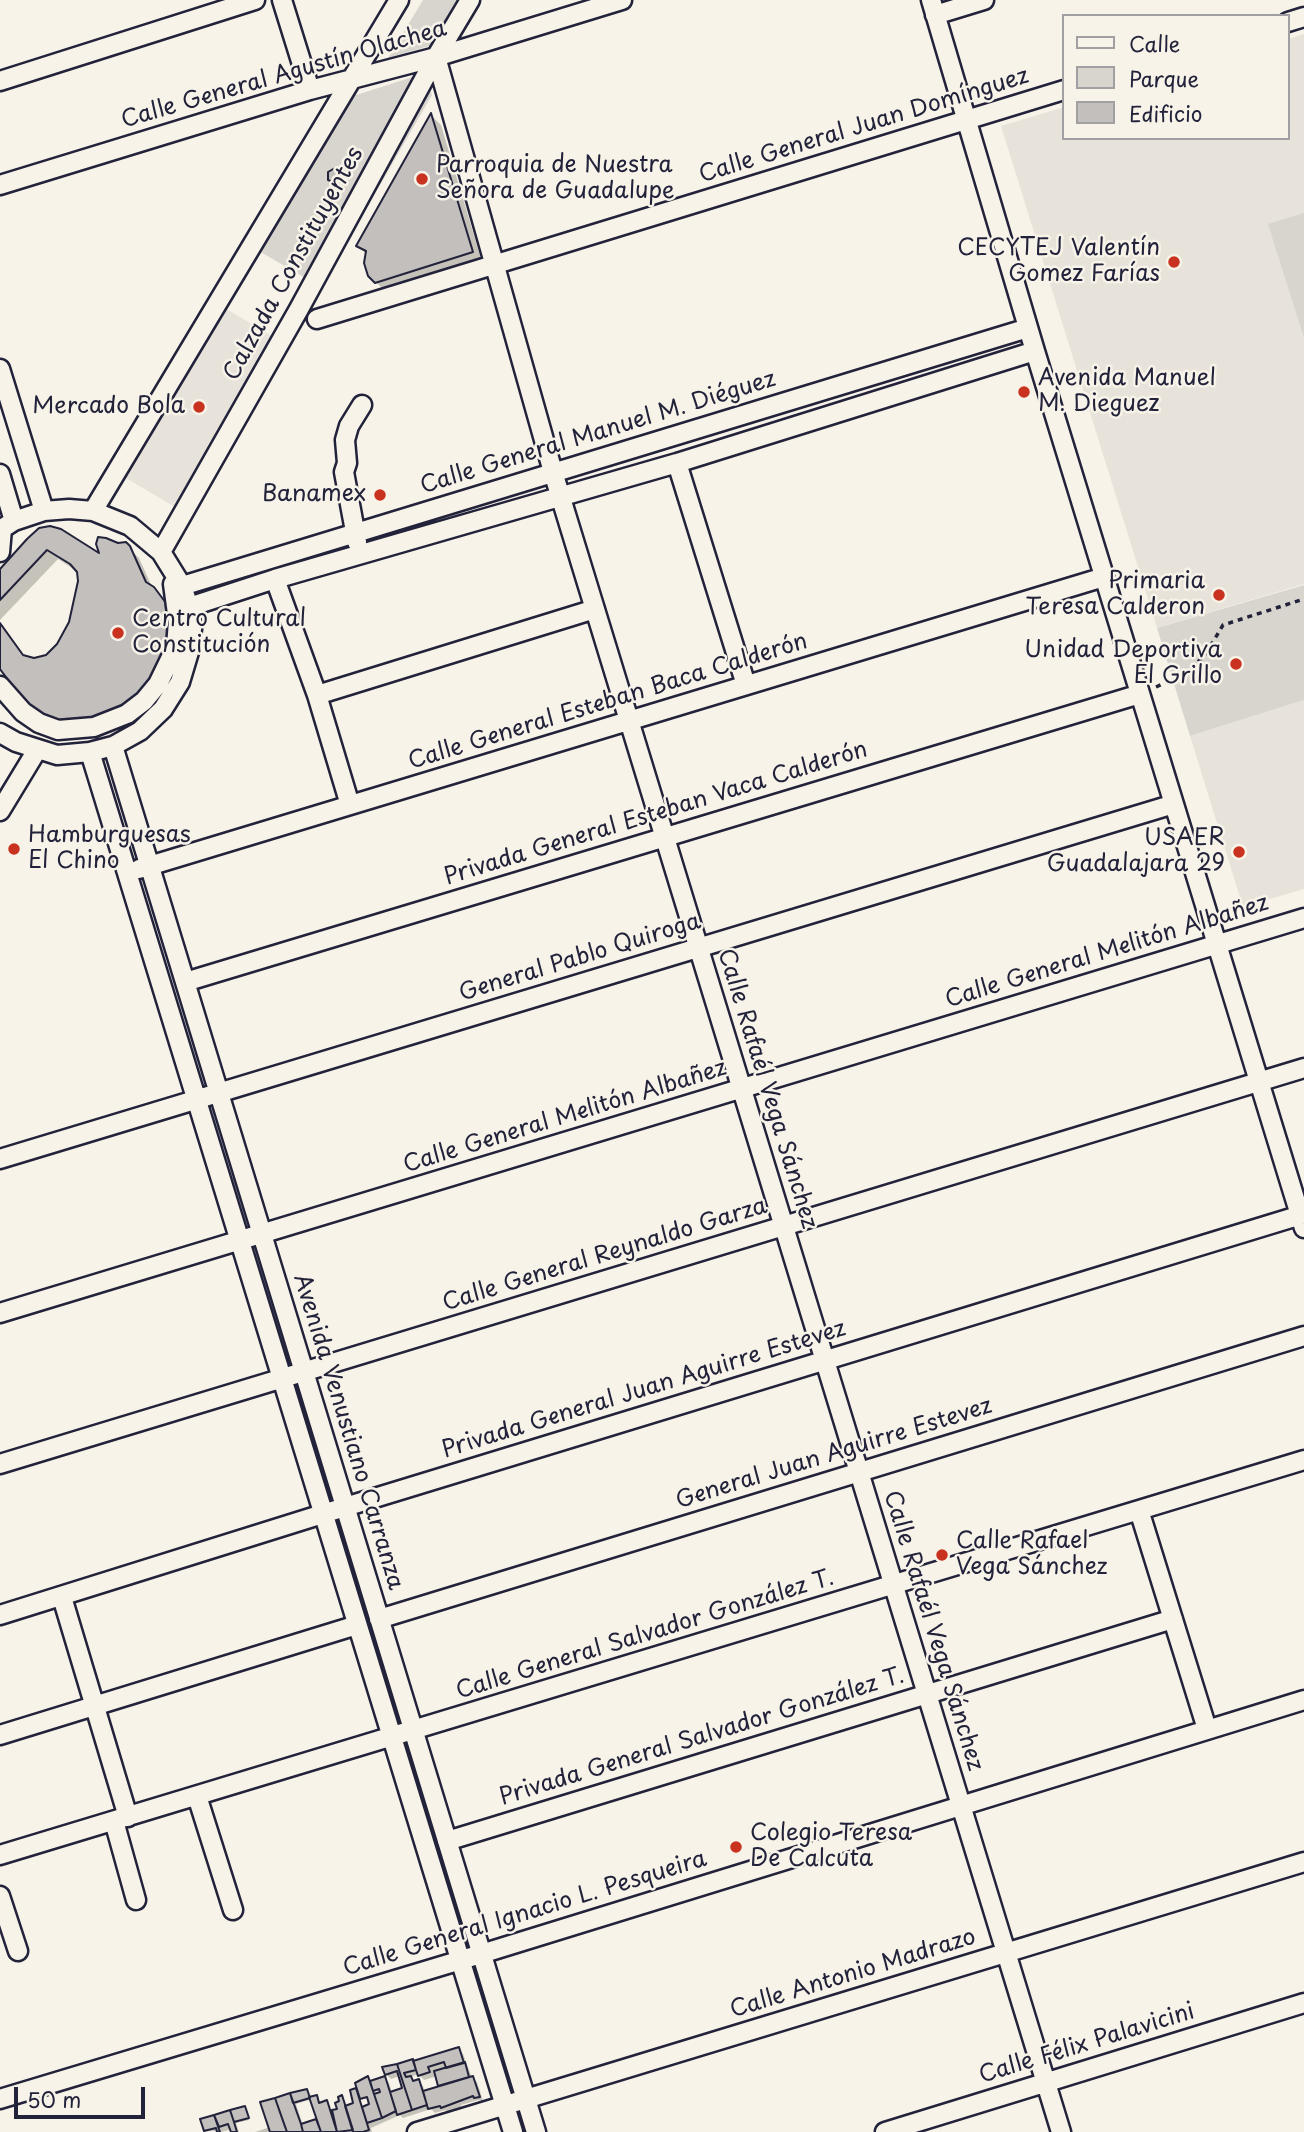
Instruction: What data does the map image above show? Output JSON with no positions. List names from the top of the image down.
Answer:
{
  "streets": {
    "street": [
      "Calle General Agustín Olachea",
      "Calle General Juan Domínguez",
      "Calzada Constituyentes",
      "Calle General Manuel M. Diéguez",
      "Calle General Esteban Baca Calderón",
      "Privada General Esteban Vaca Calderón",
      "Calle General Melitón Albañez",
      "General Pablo Quiroga",
      "Calle Rafaél Vega Sánchez",
      "Calle General Reynaldo Garza",
      "Privada General Juan Aguirre Estevez",
      "Avenida Venustiano Carranza",
      "General Juan Aguirre Estevez",
      "Calle General Salvador González T.",
      "Privada General Salvador González T.",
      "Calle General Ignacio L. Pesqueira",
      "Calle Antonio Madrazo",
      "Calle Félix Palavicini"
    ]
  },
  "crossings": [
    ["Calle General Agustín Olachea", "Calzada Constituyentes"],
    ["Calle General Agustín Olachea", "Calle Rafaél Vega Sánchez"],
    ["Calle General Juan Domínguez", "Calle Rafaél Vega Sánchez"],
    ["Calzada Constituyentes", "Calle Rafaél Vega Sánchez"],
    ["Calle General Manuel M. Diéguez", "Calle Rafaél Vega Sánchez"],
    ["Calle General Esteban Baca Calderón", "Calle Rafaél Vega Sánchez"],
    ["Calle General Esteban Baca Calderón", "Avenida Venustiano Carranza"],
    ["Privada General Esteban Vaca Calderón", "Calle Rafaél Vega Sánchez"],
    ["Privada General Esteban Vaca Calderón", "Avenida Venustiano Carranza"],
    ["Calle General Melitón Albañez", "Calle Rafaél Vega Sánchez"],
    ["Calle General Melitón Albañez", "Avenida Venustiano Carranza"],
    ["General Pablo Quiroga", "Calle Rafaél Vega Sánchez"],
    ["General Pablo Quiroga", "Avenida Venustiano Carranza"],
    ["Calle Rafaél Vega Sánchez", "Calle General Reynaldo Garza"],
    ["Calle Rafaél Vega Sánchez", "Privada General Juan Aguirre Estevez"],
    ["Calle Rafaél Vega Sánchez", "General Juan Aguirre Estevez"],
    ["Calle Rafaél Vega Sánchez", "Calle General Salvador González T."],
    ["Calle Rafaél Vega Sánchez", "Privada General Salvador González T."],
    ["Calle Rafaél Vega Sánchez", "Calle General Ignacio L. Pesqueira"],
    ["Calle Rafaél Vega Sánchez", "Calle Antonio Madrazo"],
    ["Calle Rafaél Vega Sánchez", "Calle Félix Palavicini"],
    ["Calle General Reynaldo Garza", "Avenida Venustiano Carranza"],
    ["Privada General Juan Aguirre Estevez", "Avenida Venustiano Carranza"],
    ["Avenida Venustiano Carranza", "General Juan Aguirre Estevez"],
    ["Avenida Venustiano Carranza", "Calle General Salvador González T."],
    ["Avenida Venustiano Carranza", "Privada General Salvador González T."],
    ["Avenida Venustiano Carranza", "Calle General Ignacio L. Pesqueira"],
    ["Avenida Venustiano Carranza", "Calle Antonio Madrazo"]
  ],
  "places": [
    "Parroquia de Nuestra Señora de Guadalupe",
    "CECYTEJ Valentín Gomez Farías",
    "Avenida Manuel M. Dieguez",
    "Mercado Bola",
    "Banamex",
    "Primaria Teresa Calderon",
    "Centro Cultural Constitución",
    "Unidad Deportiva El Grillo",
    "Hamburguesas El Chino",
    "USAER Guadalajara 29",
    "Calle Rafael Vega Sánchez",
    "Colegio Teresa De Calcuta"
  ],
  "legend": ["Calle", "Parque", "Edificio"],
  "scale_bar": "50 m"
}
